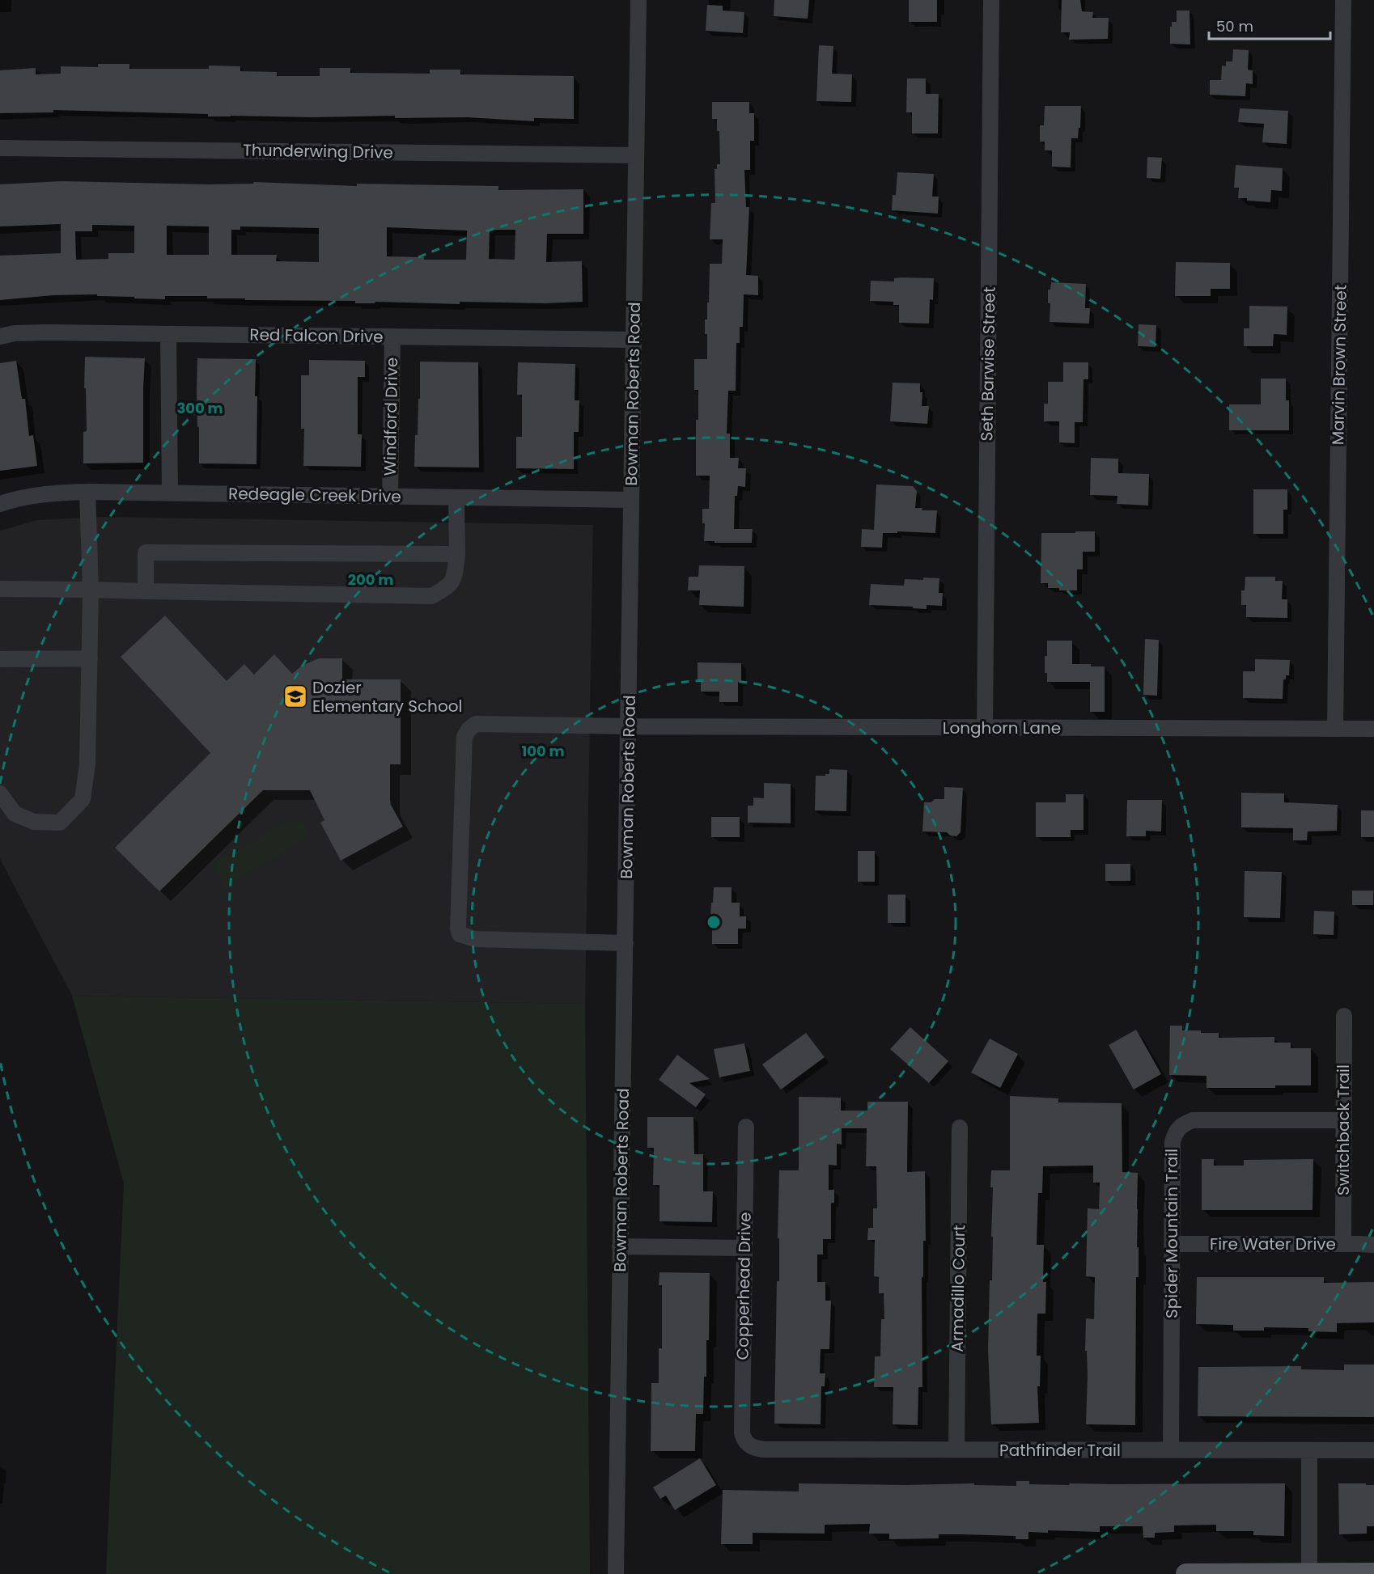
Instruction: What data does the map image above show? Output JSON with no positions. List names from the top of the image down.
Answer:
{
  "streets": {
    "street": [
      "Thunderwing Drive",
      "Red Falcon Drive",
      "Seth Barwise Street",
      "Marvin Brown Street",
      "Bowman Roberts Road",
      "Windford Drive",
      "Redeagle Creek Drive",
      "Longhorn Lane",
      "Switchback Trail",
      "Spider Mountain Trail",
      "Fire Water Drive",
      "Copperhead Drive",
      "Armadillo Court",
      "Pathfinder Trail"
    ]
  },
  "crossings": [
    ["Thunderwing Drive", "Bowman Roberts Road"],
    ["Red Falcon Drive", "Bowman Roberts Road"],
    ["Red Falcon Drive", "Windford Drive"],
    ["Seth Barwise Street", "Longhorn Lane"],
    ["Marvin Brown Street", "Longhorn Lane"],
    ["Bowman Roberts Road", "Redeagle Creek Drive"],
    ["Bowman Roberts Road", "Longhorn Lane"],
    ["Windford Drive", "Redeagle Creek Drive"],
    ["Switchback Trail", "Spider Mountain Trail"],
    ["Switchback Trail", "Fire Water Drive"],
    ["Spider Mountain Trail", "Fire Water Drive"],
    ["Spider Mountain Trail", "Pathfinder Trail"],
    ["Copperhead Drive", "Pathfinder Trail"],
    ["Armadillo Court", "Pathfinder Trail"]
  ],
  "places": {
    "school or university": ["Dozier Elementary School"]
  },
  "scale_bar": "50 m",
  "rings": ["300 m", "200 m", "100 m"]
}
